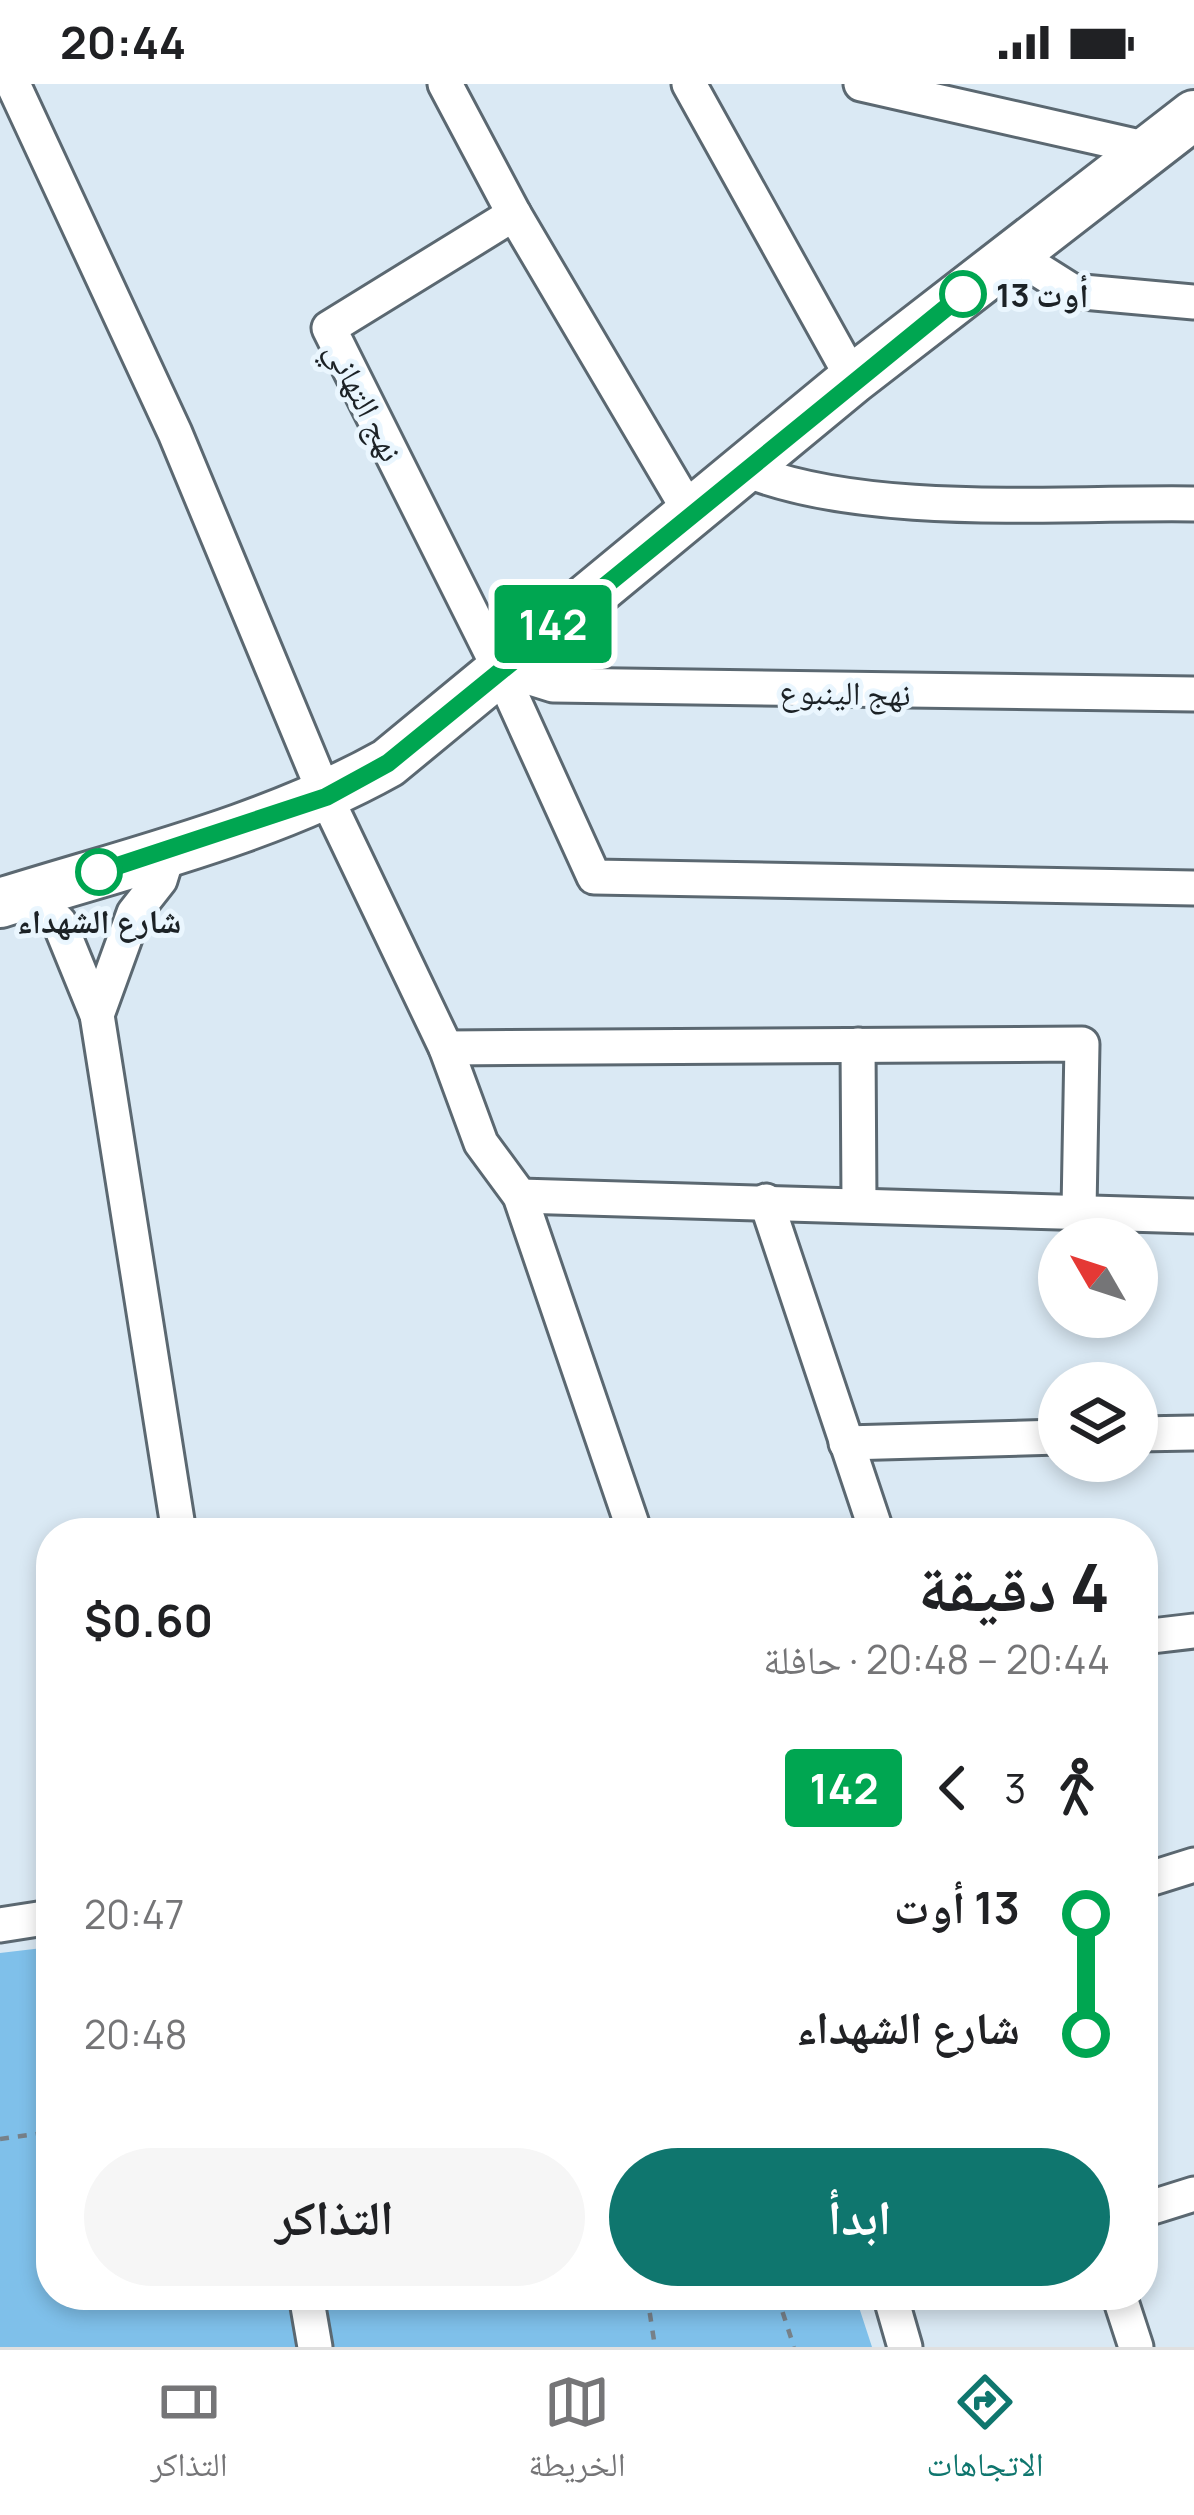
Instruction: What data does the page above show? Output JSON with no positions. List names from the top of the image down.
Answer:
{
  "streets": {
    "street": ["نهج التهاني", "نهج الينبوع"]
  },
  "crossings": [
    ["نهج التهاني", "نهج الينبوع"]
  ],
  "places": ["13 أوت", "شارع الشهداء"],
  "lines": ["bus line 142"],
  "north": "top left",
  "page": {
    "status": "20:44",
    "on_map": "142",
    "heading": ["4 دقيقة", "20:44 – 20:48 · حافلة", "$0.60"],
    "legs": ["3", "142"],
    "list": [
      {
        "name": "13 أوت",
        "value": "20:47"
      },
      {
        "name": "شارع الشهداء",
        "value": "20:48"
      }
    ],
    "buttons": ["ابدأ", "التذاكر"],
    "tabs": ["الاتجاهات", "الخريطة", "التذاكر"]
  }
}
